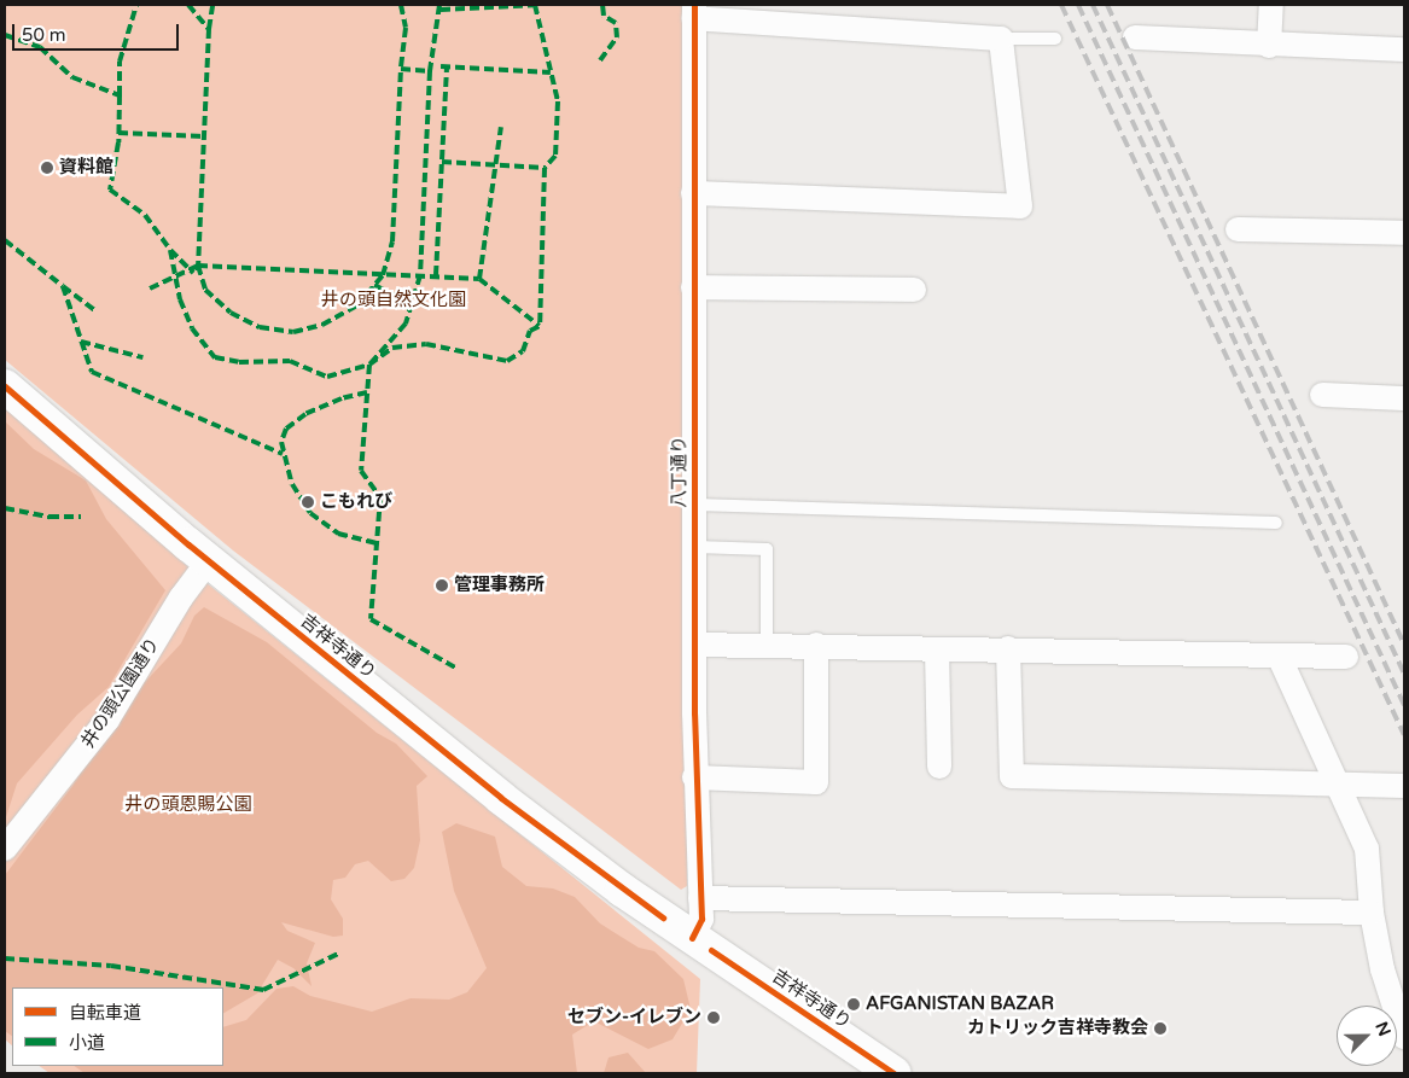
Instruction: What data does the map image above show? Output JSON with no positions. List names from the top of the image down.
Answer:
{
  "streets": {
    "main road": ["吉祥寺通り"],
    "street": ["八丁通り", "井の頭公園通り"]
  },
  "crossings": [
    ["八丁通り", "吉祥寺通り"],
    ["吉祥寺通り", "井の頭公園通り"]
  ],
  "parks": ["井の頭自然文化園", "井の頭恩賜公園"],
  "places": [
    "資料館",
    "こもれび",
    "管理事務所",
    "AFGANISTAN BAZAR",
    "セブン-イレブン",
    "カトリック吉祥寺教会"
  ],
  "legend": ["自転車道", "小道"],
  "scale_bar": "50 m",
  "north": "top right"
}
